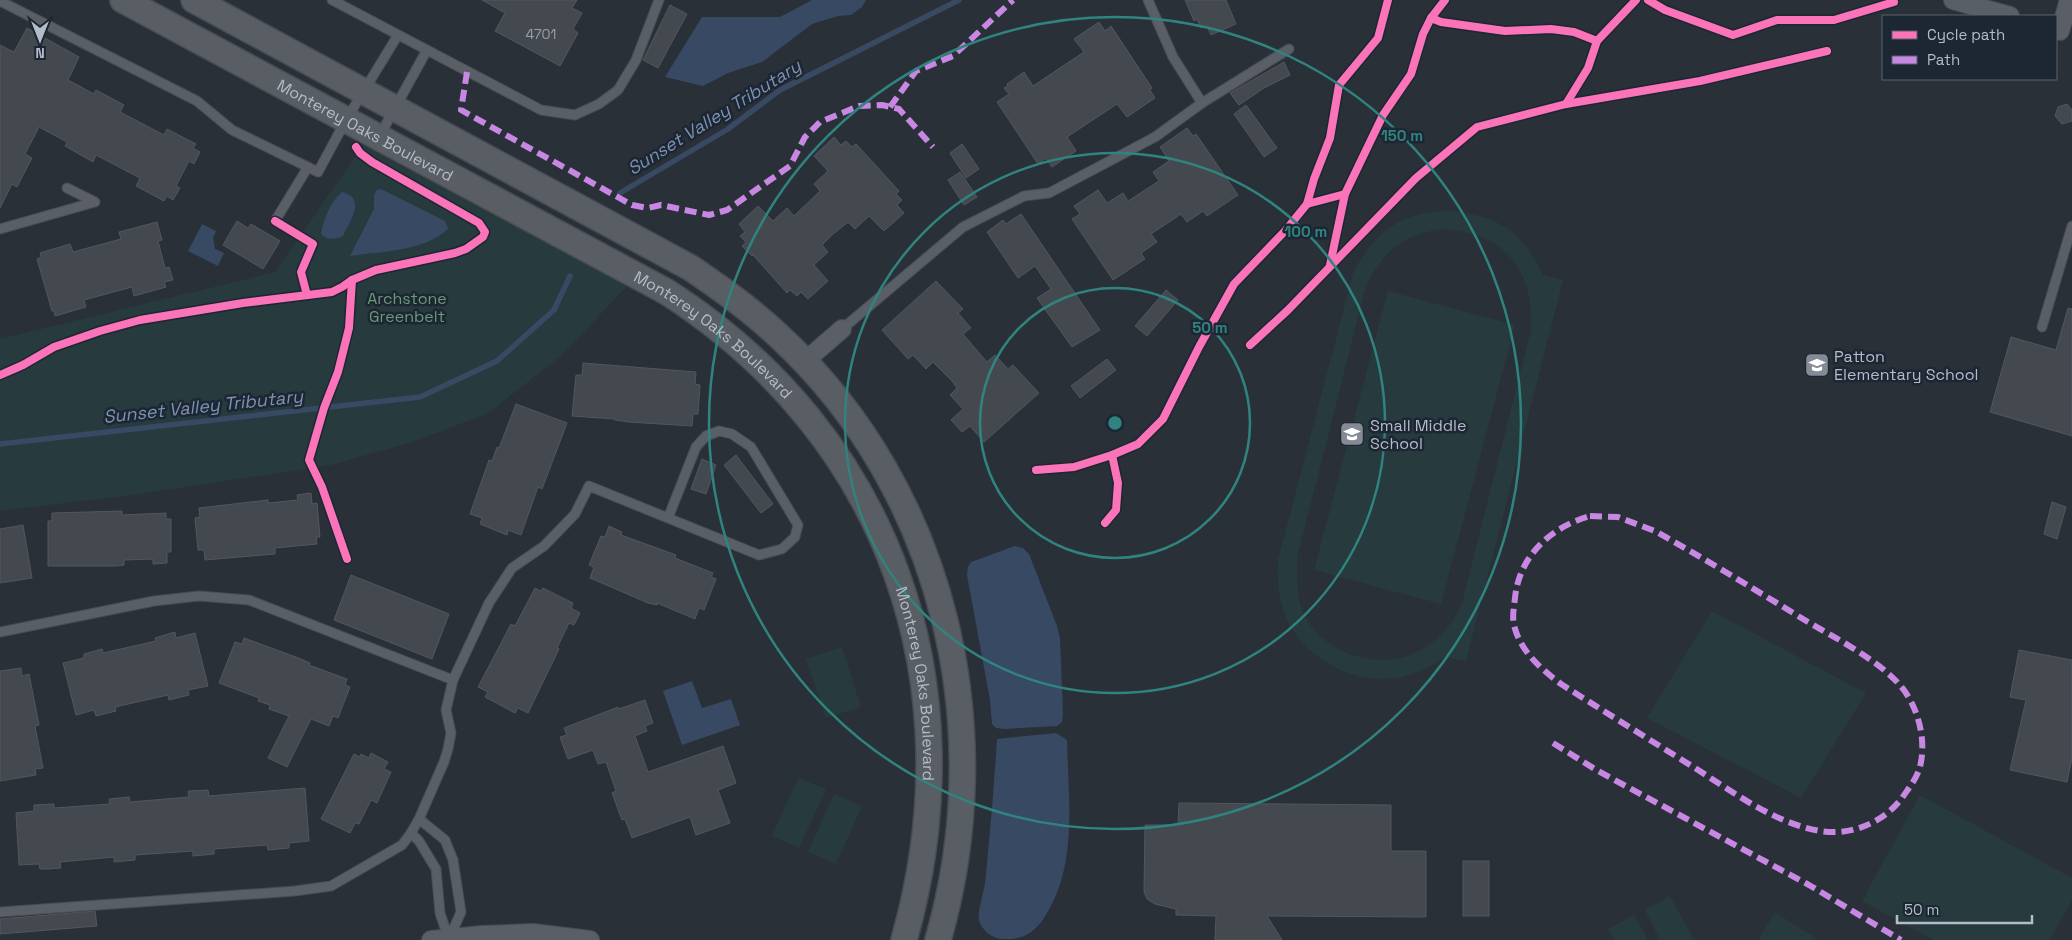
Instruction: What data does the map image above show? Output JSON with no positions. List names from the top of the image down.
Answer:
{
  "streets": {
    "street": ["Monterey Oaks Boulevard"]
  },
  "water": ["Sunset Valley Tributary"],
  "parks": ["Archstone Greenbelt"],
  "places": {
    "school or university": ["Patton Elementary School", "Small Middle School"]
  },
  "house_numbers": ["4701"],
  "legend": ["Cycle path", "Path"],
  "scale_bar": "50 m",
  "north": "bottom",
  "rings": ["150 m", "100 m", "50 m"]
}
